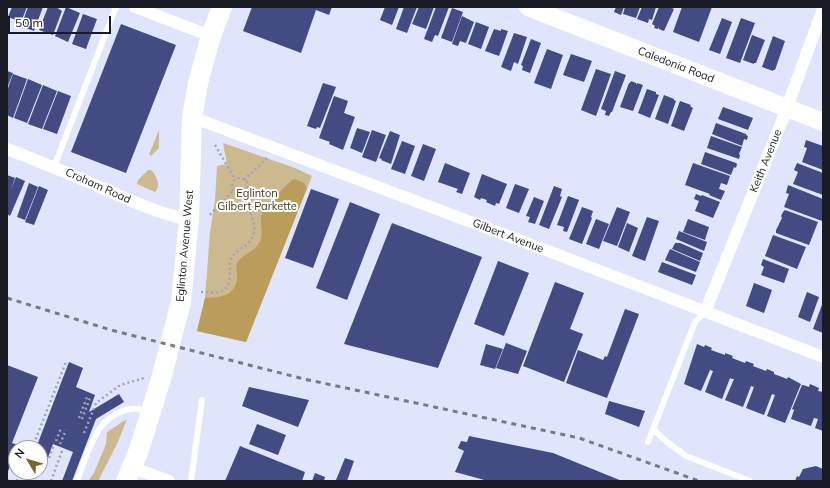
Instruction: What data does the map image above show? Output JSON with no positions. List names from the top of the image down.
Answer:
{
  "streets": {
    "main road": ["Eglinton Avenue West"],
    "street": [
      "Caledonia Road",
      "Keith Avenue",
      "Croham Road",
      "Gilbert Avenue"
    ]
  },
  "crossings": [
    ["Caledonia Road", "Keith Avenue"],
    ["Keith Avenue", "Gilbert Avenue"],
    ["Croham Road", "Eglinton Avenue West"],
    ["Gilbert Avenue", "Eglinton Avenue West"]
  ],
  "parks": ["Eglinton Gilbert Parkette"],
  "scale_bar": "50 m",
  "north": "top left"
}
